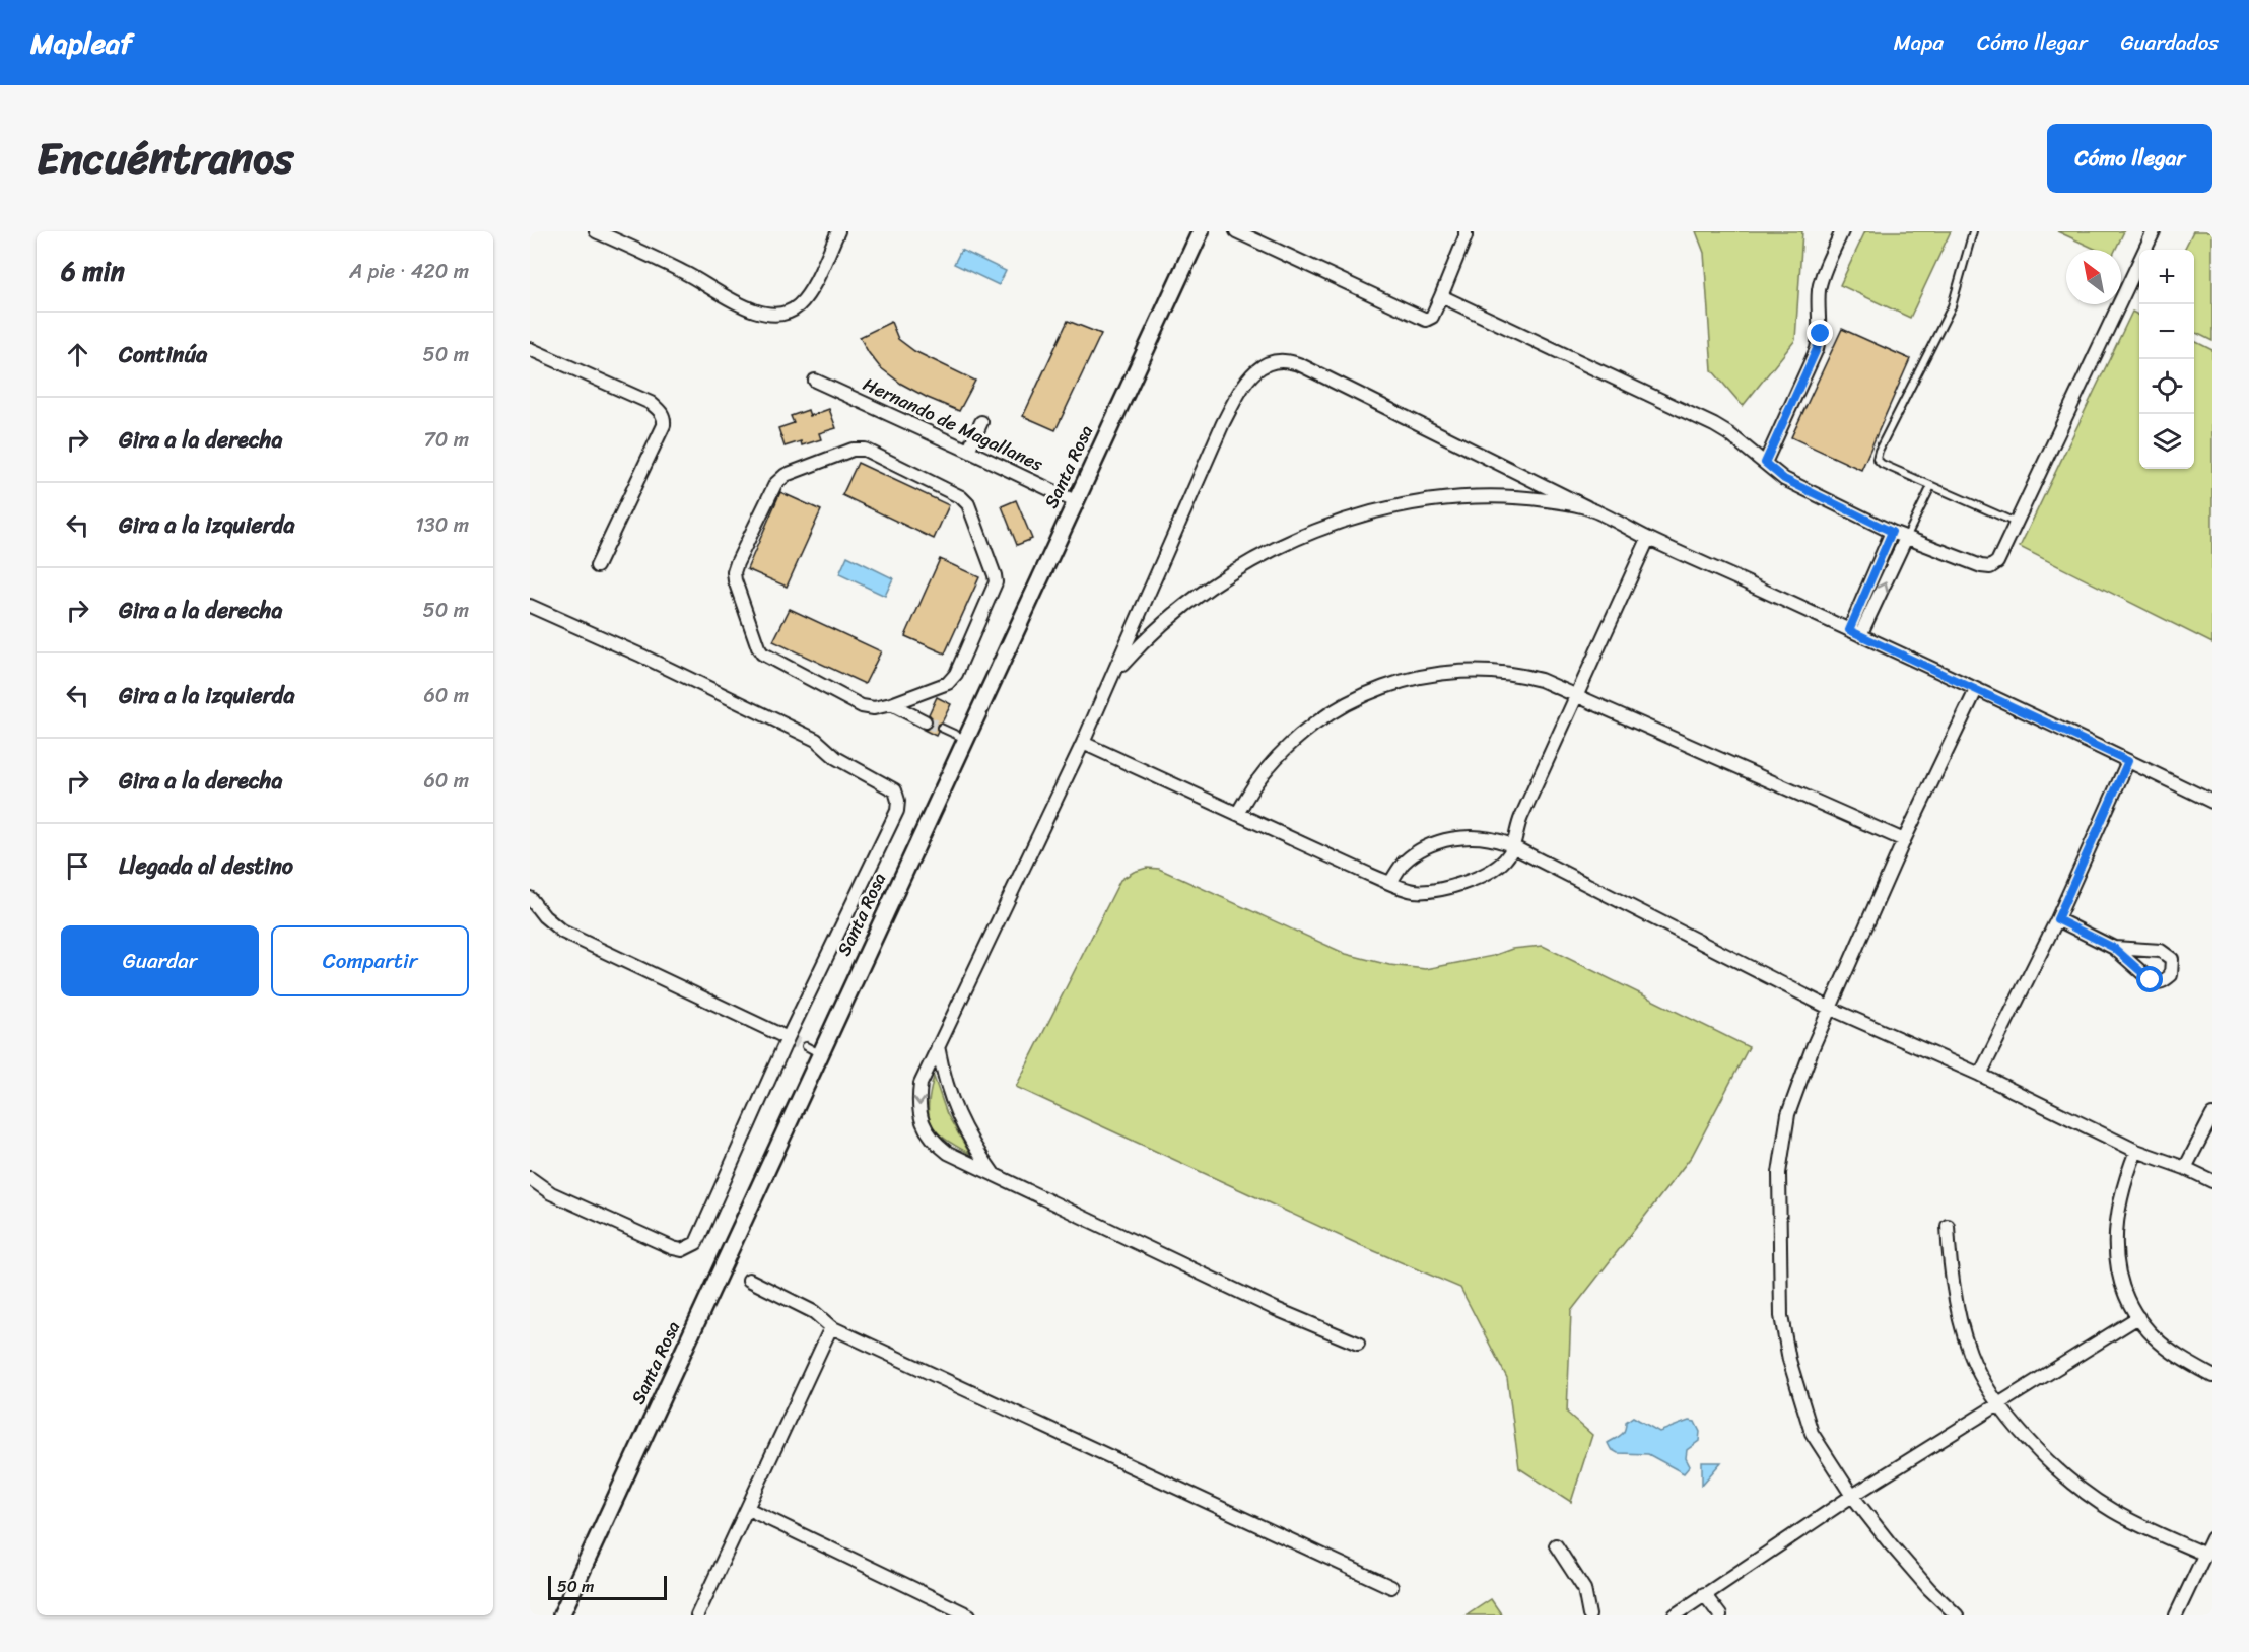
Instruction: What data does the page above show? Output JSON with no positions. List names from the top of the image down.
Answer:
{
  "streets": {
    "street": ["Hernando de Magallanes", "Santa Rosa"]
  },
  "crossings": [
    ["Hernando de Magallanes", "Santa Rosa"]
  ],
  "scale_bar": "50 m",
  "north": "top left",
  "page": {
    "header": "Mapleaf",
    "nav": ["Mapa", "Cómo llegar", "Guardados"],
    "title": "Encuéntranos",
    "buttons": [
      "Cómo llegar",
      ["Guardar", "Compartir"]
    ],
    "heading": ["6 min", "A pie · 420 m"],
    "map_buttons": ["+", "−"],
    "list": [
      ["Continúa", "50 m"],
      ["Gira a la derecha", "70 m"],
      ["Gira a la izquierda", "130 m"],
      ["Gira a la derecha", "50 m"],
      ["Gira a la izquierda", "60 m"],
      ["Gira a la derecha", "60 m"],
      "Llegada al destino"
    ],
    "scale": "50 m"
  }
}
